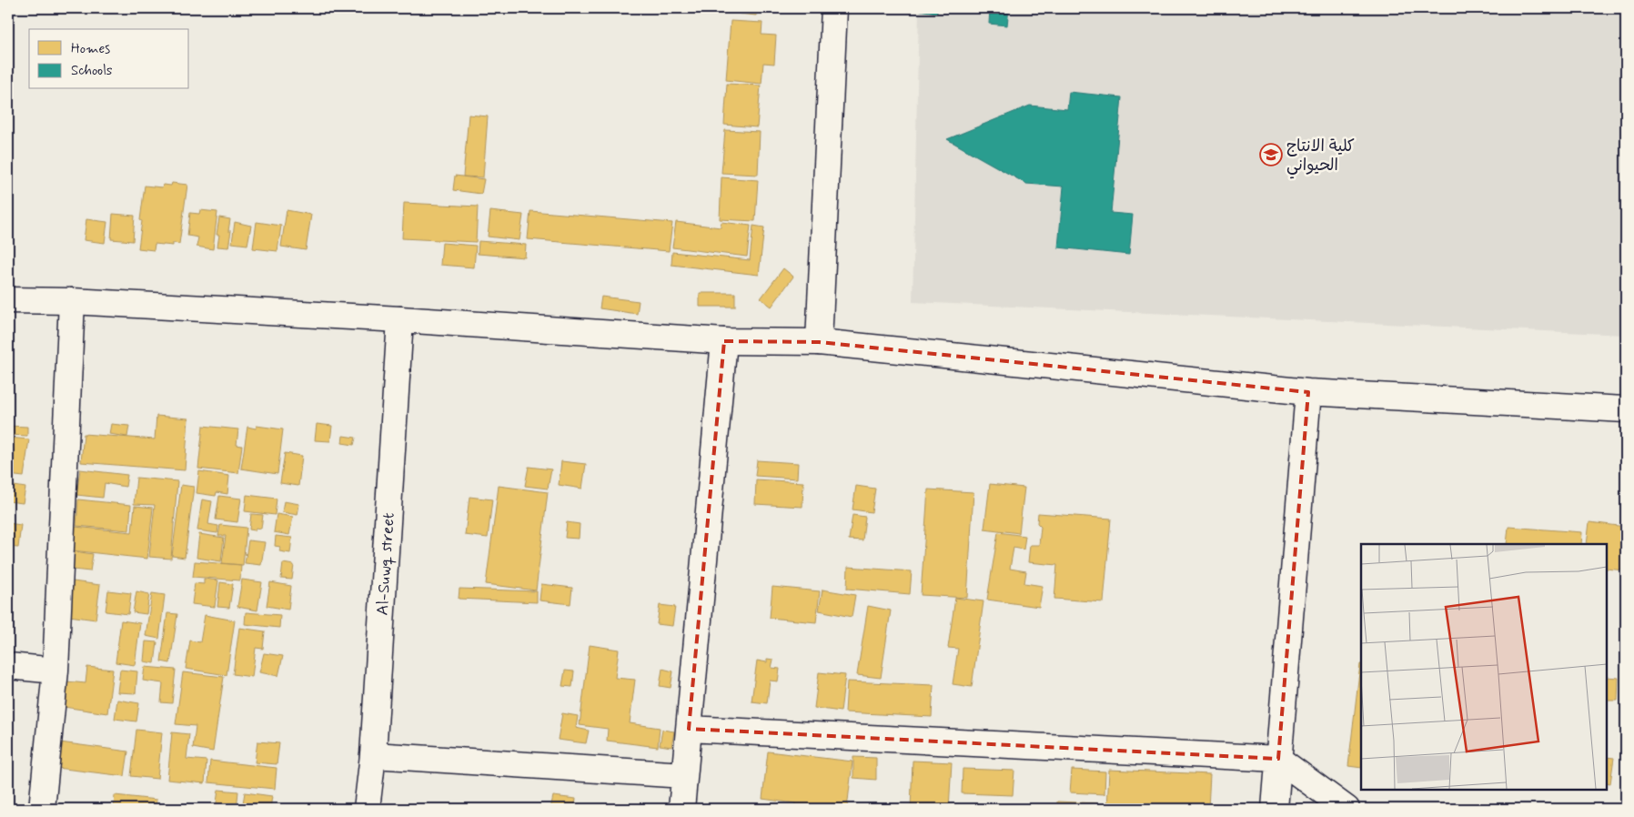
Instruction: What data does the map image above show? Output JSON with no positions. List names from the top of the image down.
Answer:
{
  "streets": {
    "street": ["Al-Suwq street"]
  },
  "places": {
    "school or university": ["كلية الانتاج الحيواني"]
  },
  "legend": ["Homes", "Schools"]
}
